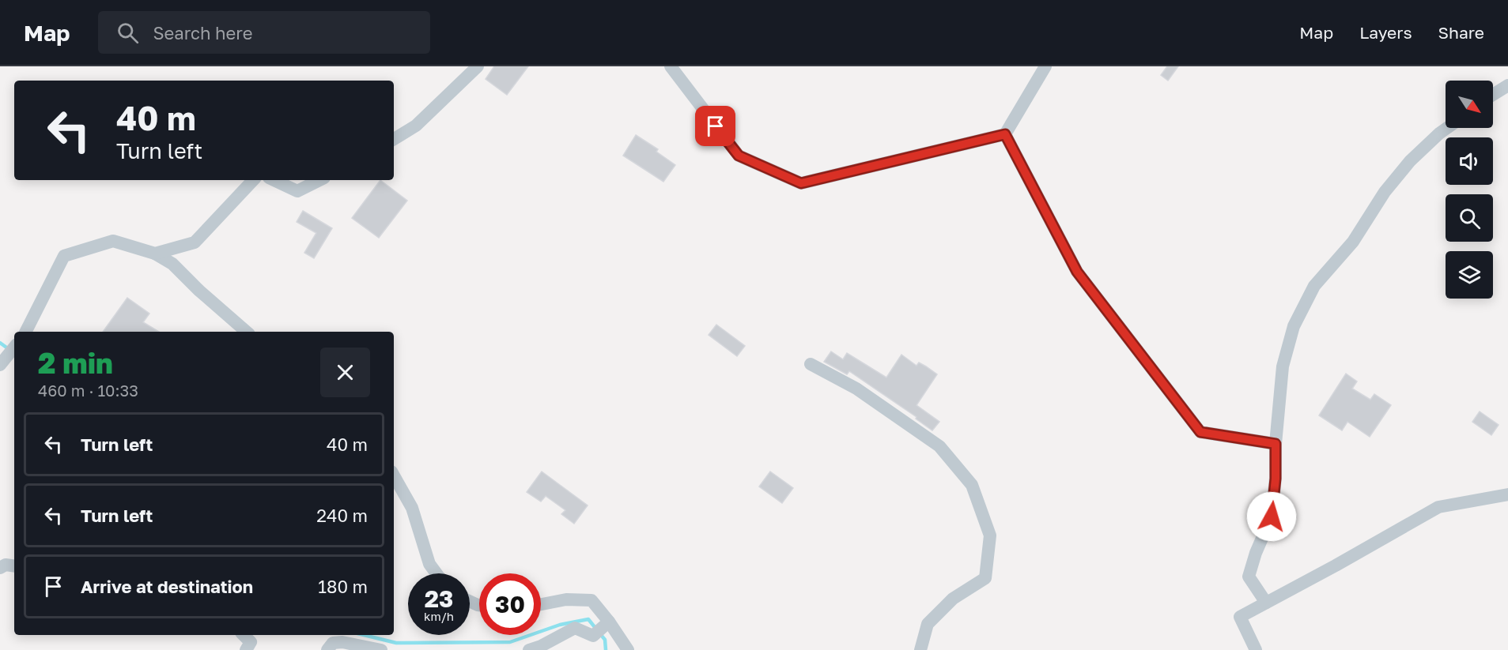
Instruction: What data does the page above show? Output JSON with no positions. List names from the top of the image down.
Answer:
{
  "north": "bottom right",
  "page": {
    "header": "Map",
    "search": "Search here",
    "nav": ["Map", "Layers", "Share"],
    "turn": ["40 m", "Turn left"],
    "heading": ["2 min", "460 m · 10:33"],
    "list": [
      {
        "name": "Turn left",
        "value": "40 m"
      },
      {
        "name": "Turn left",
        "value": "240 m"
      },
      {
        "name": "Arrive at destination",
        "value": "180 m"
      }
    ],
    "speed": "23 km/h",
    "limit": "30"
  }
}
